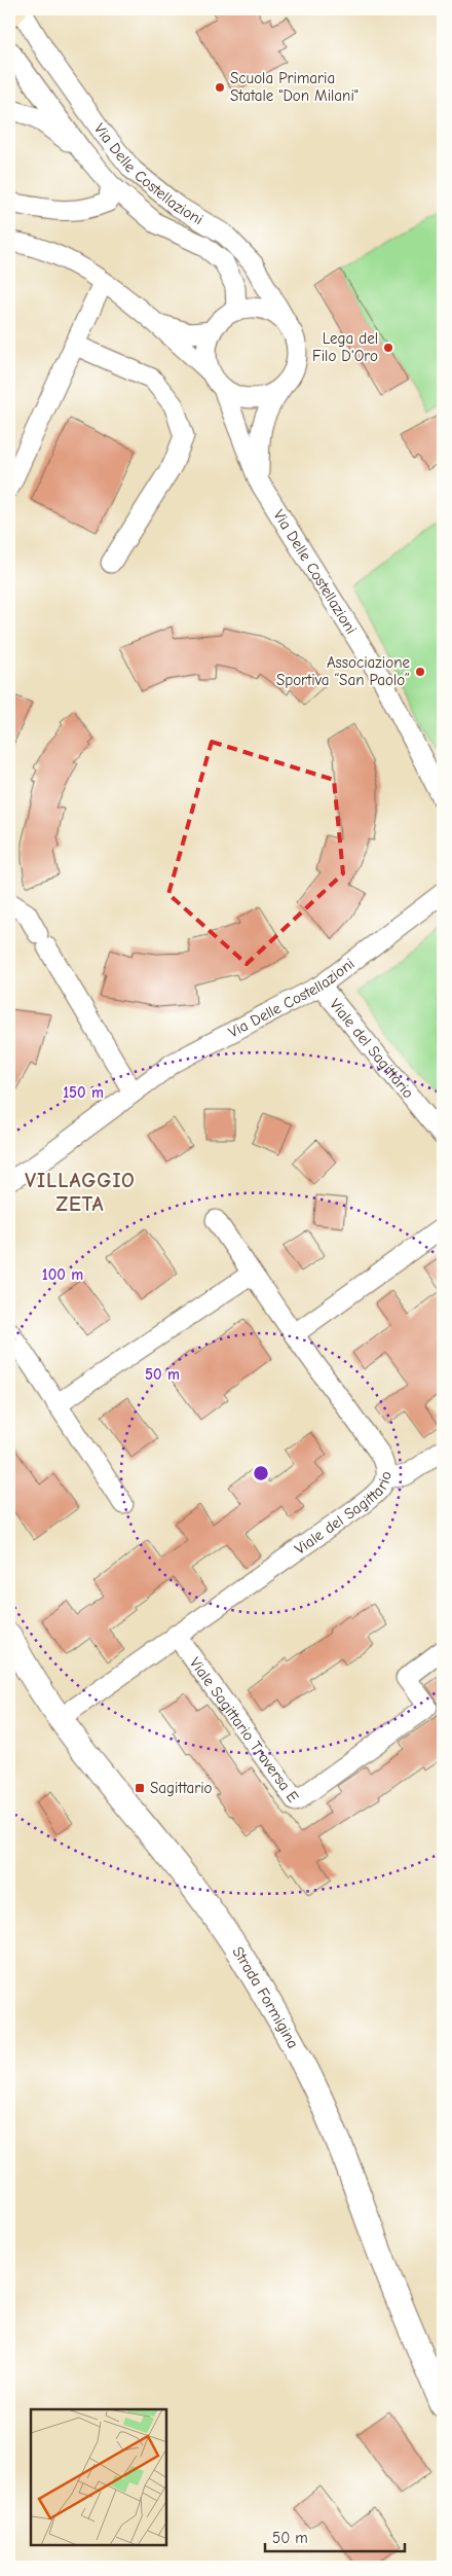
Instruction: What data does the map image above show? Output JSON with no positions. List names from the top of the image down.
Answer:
{
  "streets": {
    "street": [
      "Via Delle Costellazioni",
      "Viale del Sagittario",
      "Viale Sagittario Traversa E",
      "Strada Formigina"
    ]
  },
  "crossings": [
    ["Via Delle Costellazioni", "Viale del Sagittario"],
    ["Viale del Sagittario", "Viale Sagittario Traversa E"],
    ["Viale del Sagittario", "Strada Formigina"]
  ],
  "districts": ["VILLAGGIO ZETA"],
  "places": {
    "other": ["Scuola Primaria Statale \"Don Milani\"", "Lega del Filo D'Oro", "Associazione Sportiva “San Paolo”"],
    "transit": ["Sagittario"]
  },
  "scale_bar": "50 m",
  "rings": ["150 m", "100 m", "50 m"]
}
